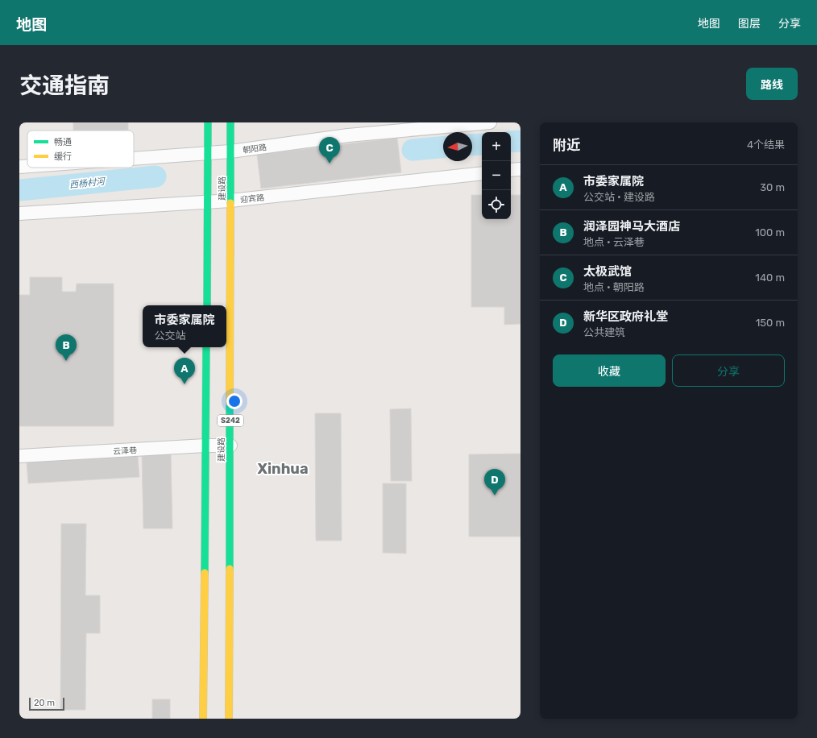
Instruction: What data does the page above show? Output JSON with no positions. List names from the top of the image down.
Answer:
{
  "streets": {
    "main road": ["建设路", "S242"],
    "street": ["朝阳路", "迎宾路", "云泽巷"]
  },
  "crossings": [
    ["朝阳路", "建设路"],
    ["建设路", "迎宾路"],
    ["建设路", "云泽巷"]
  ],
  "districts": ["Xinhua"],
  "water": ["西杨村河"],
  "legend": ["畅通", "缓行"],
  "scale_bar": "20 m",
  "north": "left",
  "page": {
    "header": "地图",
    "nav": ["地图", "图层", "分享"],
    "title": "交通指南",
    "buttons": [
      "路线",
      ["收藏", "分享"]
    ],
    "heading": ["附近", "4个结果"],
    "map_buttons": ["+", "−"],
    "pins": [
      "C",
      "B",
      "A",
      "D"
    ],
    "list": [
      {
        "mark": "A",
        "name": "市委家属院",
        "note": "公交站 · 建设路",
        "value": "30 m"
      },
      {
        "mark": "B",
        "name": "润泽园神马大酒店",
        "note": "地点 · 云泽巷",
        "value": "100 m"
      },
      {
        "mark": "C",
        "name": "太极武馆",
        "note": "地点 · 朝阳路",
        "value": "140 m"
      },
      {
        "mark": "D",
        "name": "新华区政府礼堂",
        "note": "公共建筑",
        "value": "150 m"
      }
    ],
    "popup": ["市委家属院", "公交站"],
    "scale": "20 m"
  }
}
